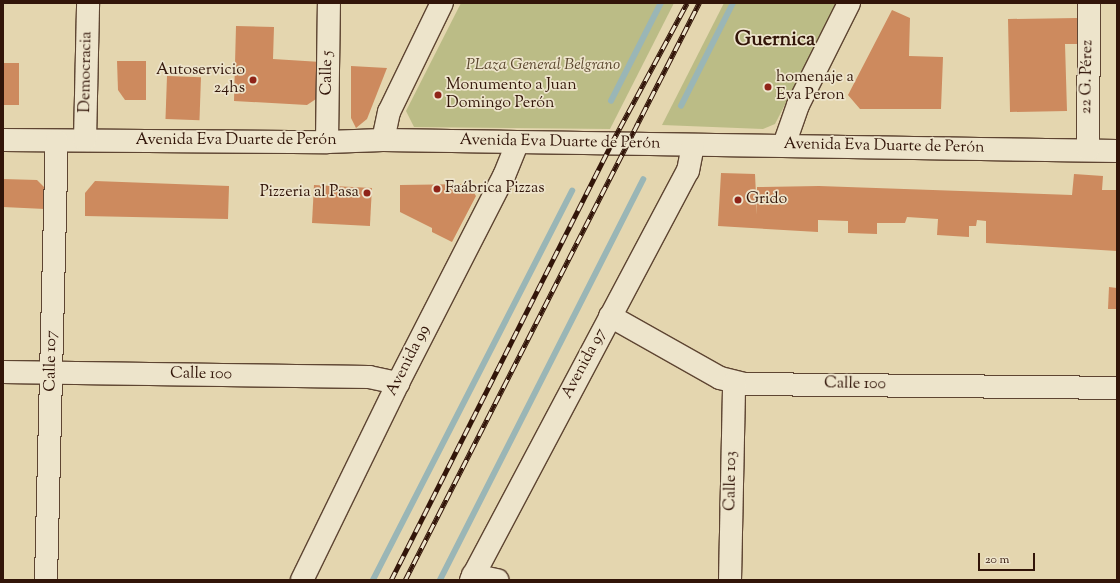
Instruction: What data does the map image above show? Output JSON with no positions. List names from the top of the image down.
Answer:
{
  "streets": {
    "street": [
      "Democracia",
      "Calle 5",
      "22 G. Pérez",
      "Avenida Eva Duarte de Perón",
      "Calle 107",
      "Avenida 99",
      "Avenida 97",
      "Calle 100",
      "Calle 103"
    ]
  },
  "crossings": [
    ["Democracia", "Avenida Eva Duarte de Perón"],
    ["Calle 5", "Avenida Eva Duarte de Perón"],
    ["22 G. Pérez", "Avenida Eva Duarte de Perón"],
    ["Avenida Eva Duarte de Perón", "Calle 107"],
    ["Avenida Eva Duarte de Perón", "Avenida 99"],
    ["Avenida Eva Duarte de Perón", "Avenida 97"],
    ["Calle 107", "Calle 100"],
    ["Avenida 99", "Calle 100"],
    ["Avenida 97", "Calle 100"],
    ["Calle 100", "Calle 103"]
  ],
  "districts": ["Guernica"],
  "parks": ["PLaza General Belgrano"],
  "places": [
    "Autoservicio 24hs",
    "homenaje a Eva Peron",
    "Monumento a Juan Domingo Perón",
    "Faábrica Pizzas",
    "Pizzeria al Pasa",
    "Grido"
  ],
  "scale_bar": "20 m"
}
